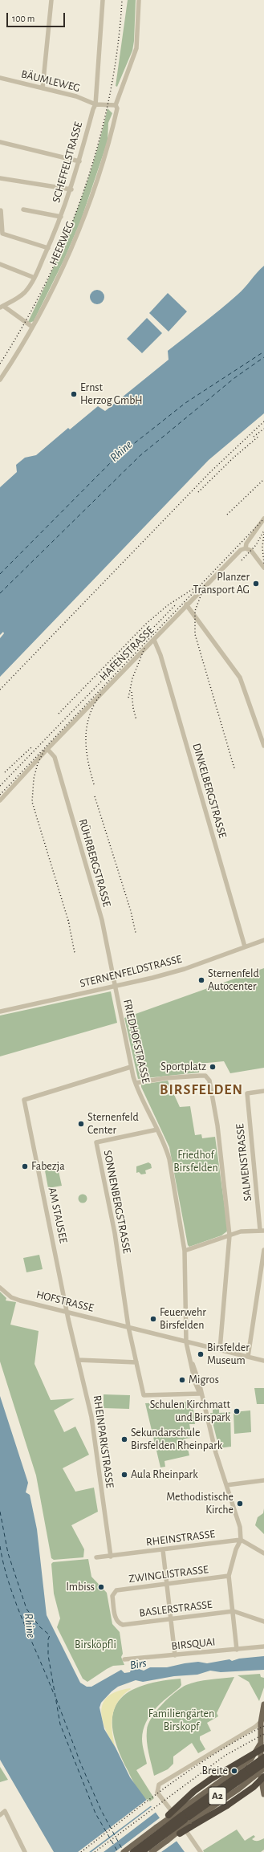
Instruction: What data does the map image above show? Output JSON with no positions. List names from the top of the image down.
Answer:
{
  "streets": {
    "highway": ["A2"],
    "street": [
      "BÄUMLEWEG",
      "SCHEFFELSTRASSE",
      "HEERWEG",
      "HAFENSTRASSE",
      "DINKELBERGSTRASSE",
      "RÜHRBERGSTRASSE",
      "STERNENFELDSTRASSE",
      "FRIEDHOFSTRASSE",
      "SALMENSTRASSE",
      "SONNENBERGSTRASSE",
      "AM STAUSEE",
      "HOFSTRASSE",
      "RHEINPARKSTRASSE",
      "RHEINSTRASSE",
      "ZWINGLISTRASSE",
      "BASLERSTRASSE",
      "BIRSQUAI"
    ]
  },
  "crossings": [
    ["BÄUMLEWEG", "SCHEFFELSTRASSE"],
    ["BÄUMLEWEG", "HEERWEG"],
    ["HAFENSTRASSE", "DINKELBERGSTRASSE"],
    ["HAFENSTRASSE", "RÜHRBERGSTRASSE"],
    ["DINKELBERGSTRASSE", "STERNENFELDSTRASSE"],
    ["RÜHRBERGSTRASSE", "STERNENFELDSTRASSE"],
    ["RÜHRBERGSTRASSE", "FRIEDHOFSTRASSE"],
    ["STERNENFELDSTRASSE", "FRIEDHOFSTRASSE"],
    ["FRIEDHOFSTRASSE", "SONNENBERGSTRASSE"],
    ["FRIEDHOFSTRASSE", "AM STAUSEE"],
    ["FRIEDHOFSTRASSE", "HOFSTRASSE"],
    ["FRIEDHOFSTRASSE", "RHEINSTRASSE"],
    ["SONNENBERGSTRASSE", "HOFSTRASSE"],
    ["AM STAUSEE", "HOFSTRASSE"],
    ["AM STAUSEE", "RHEINPARKSTRASSE"],
    ["HOFSTRASSE", "RHEINPARKSTRASSE"],
    ["RHEINPARKSTRASSE", "RHEINSTRASSE"],
    ["ZWINGLISTRASSE", "BASLERSTRASSE"]
  ],
  "districts": ["BIRSFELDEN"],
  "water": ["Rhine", "Birs"],
  "parks": ["Friedhof Birsfelden", "Birsköpfli", "Familiengärten Birskopf"],
  "places": [
    "Ernst Herzog GmbH",
    "Planzer Transport AG",
    "Sternenfeld Autocenter",
    "Sportplatz",
    "Sternenfeld Center",
    "Fabezja",
    "Feuerwehr Birsfelden",
    "Birsfelder Museum",
    "Migros",
    "Schulen Kirchmatt und Birspark",
    "Sekundarschule Birsfelden Rheinpark",
    "Aula Rheinpark",
    "Methodistische Kirche",
    "Imbiss",
    "Breite"
  ],
  "scale_bar": "100 m"
}
